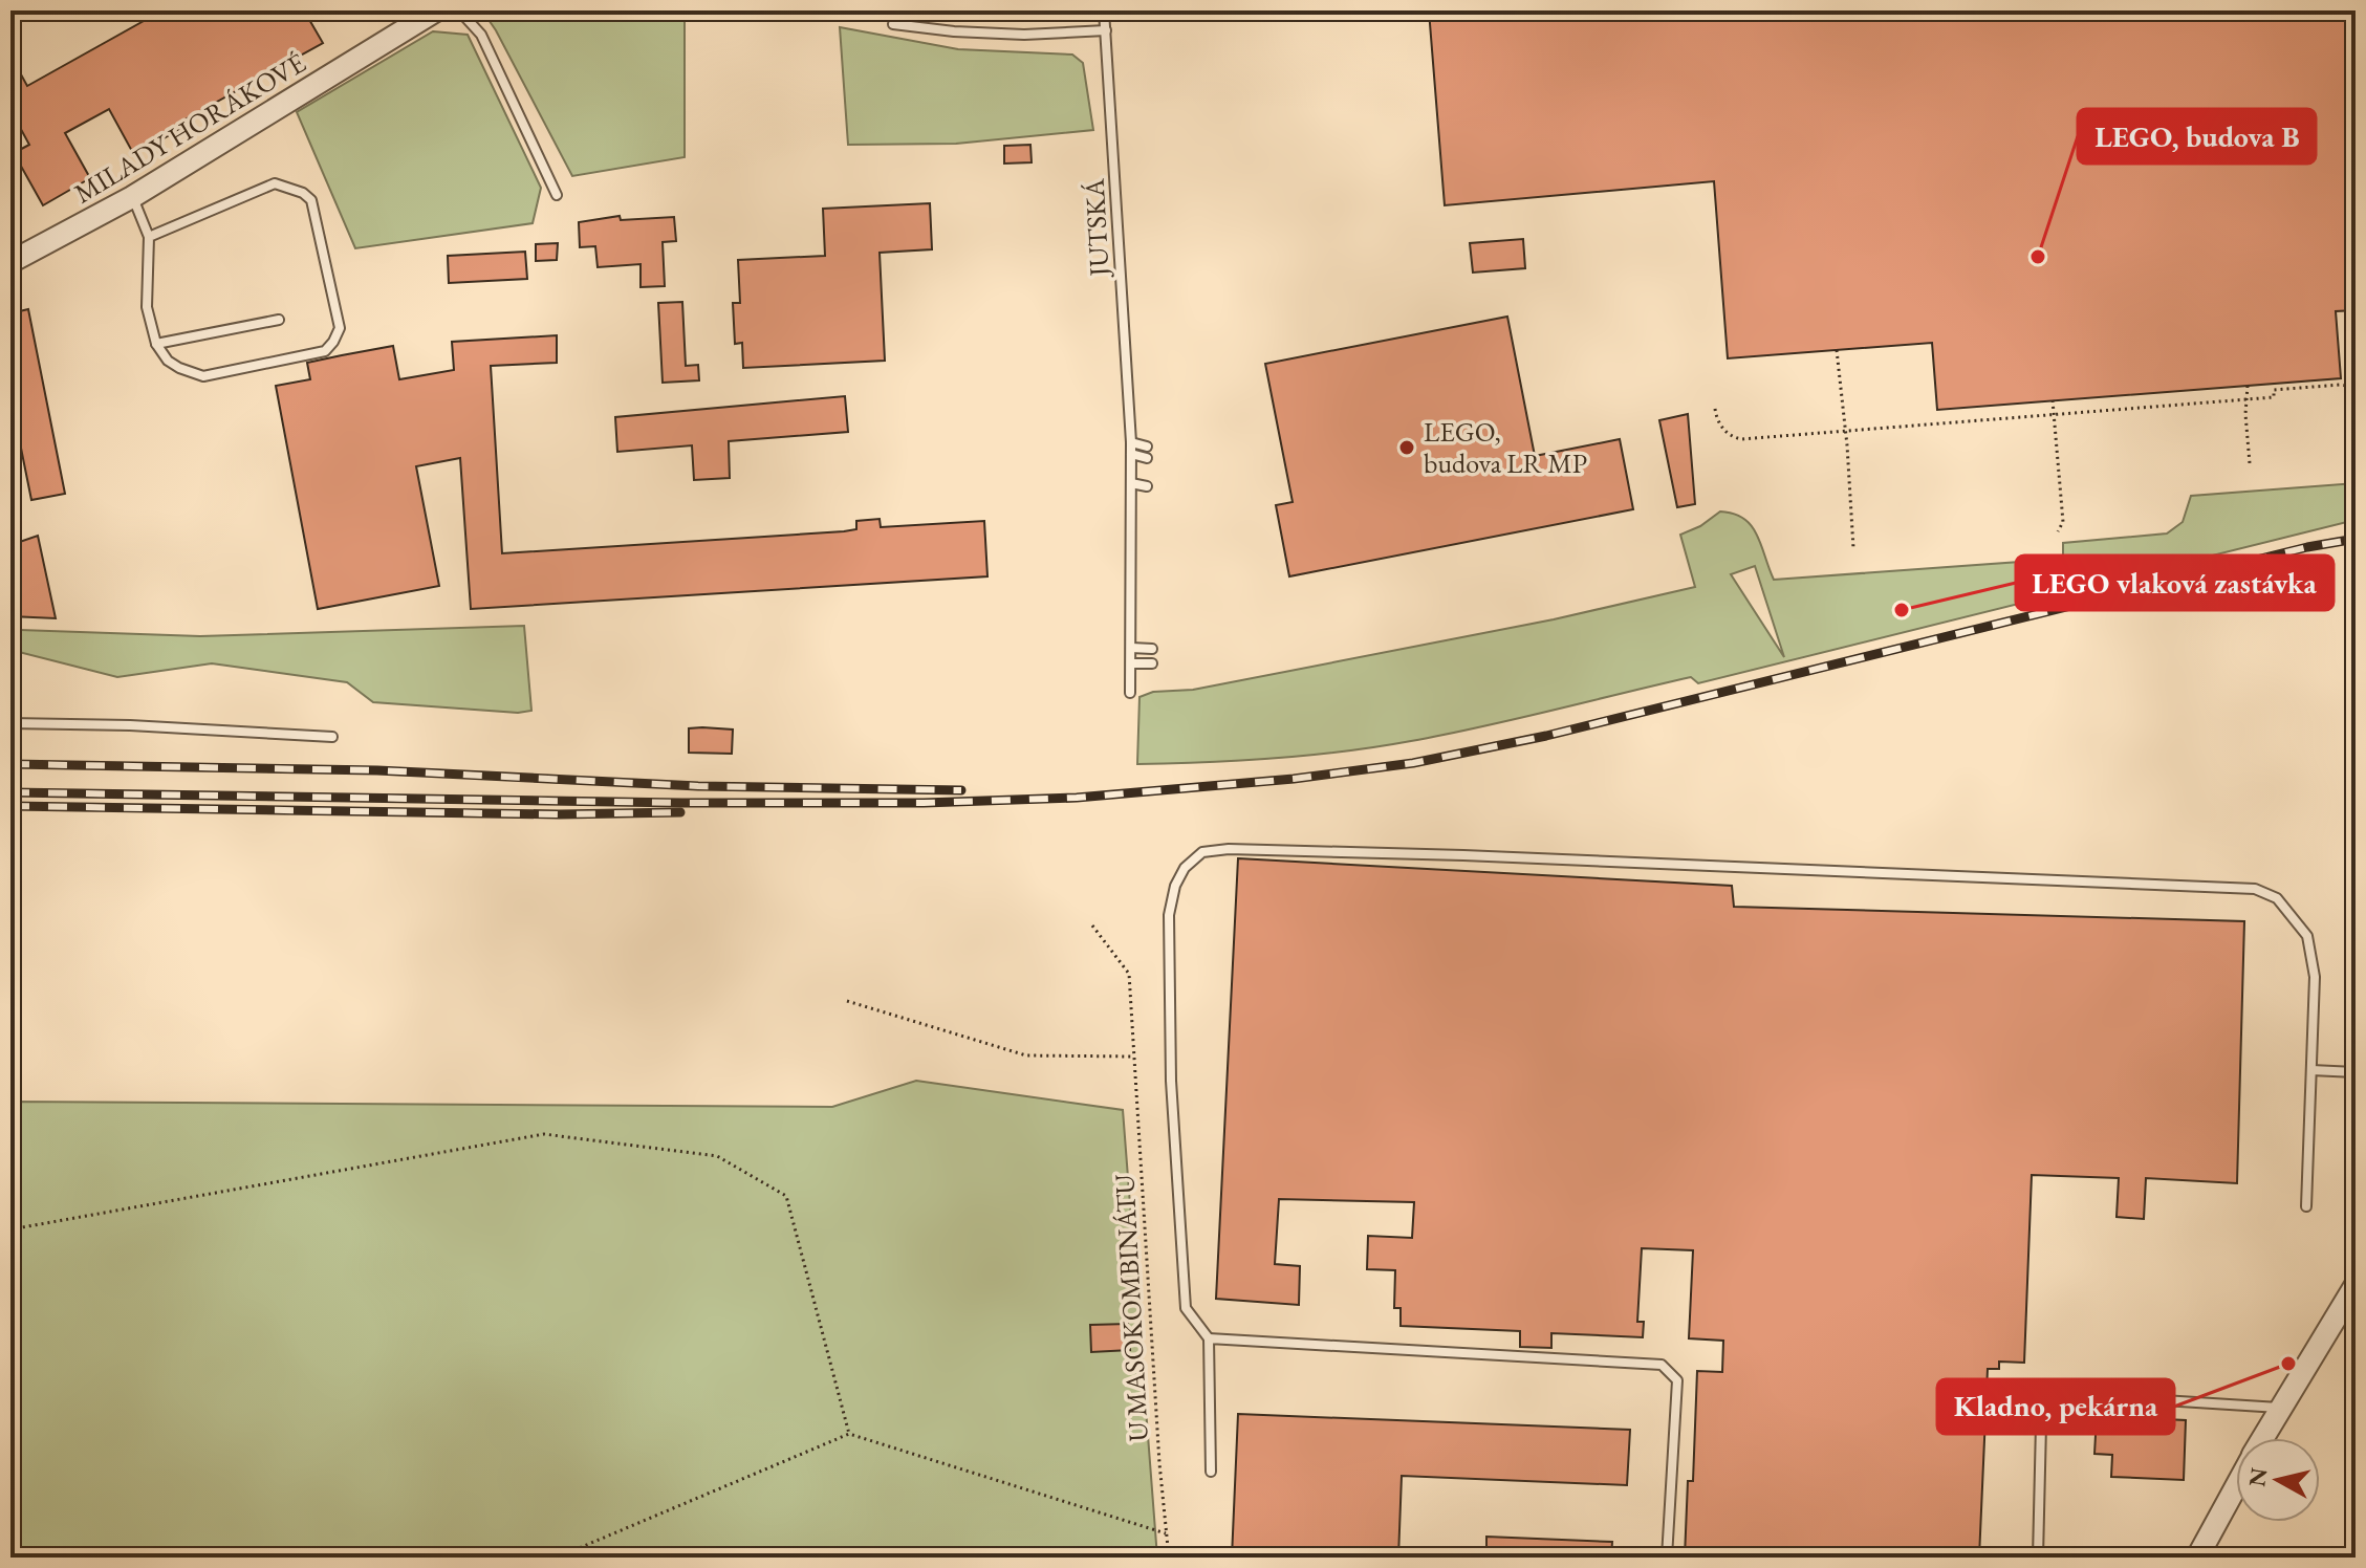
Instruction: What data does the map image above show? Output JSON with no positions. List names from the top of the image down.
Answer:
{
  "streets": {
    "street": ["MILADY HORÁKOVÉ"],
    "lane": ["JUTSKÁ"],
    "path": ["U MASOKOMBINÁTU"]
  },
  "places": [
    "LEGO, budova B",
    "LEGO, budova LR MP",
    "LEGO vlaková zastávka",
    "Kladno, pekárna"
  ],
  "north": "left"
}
